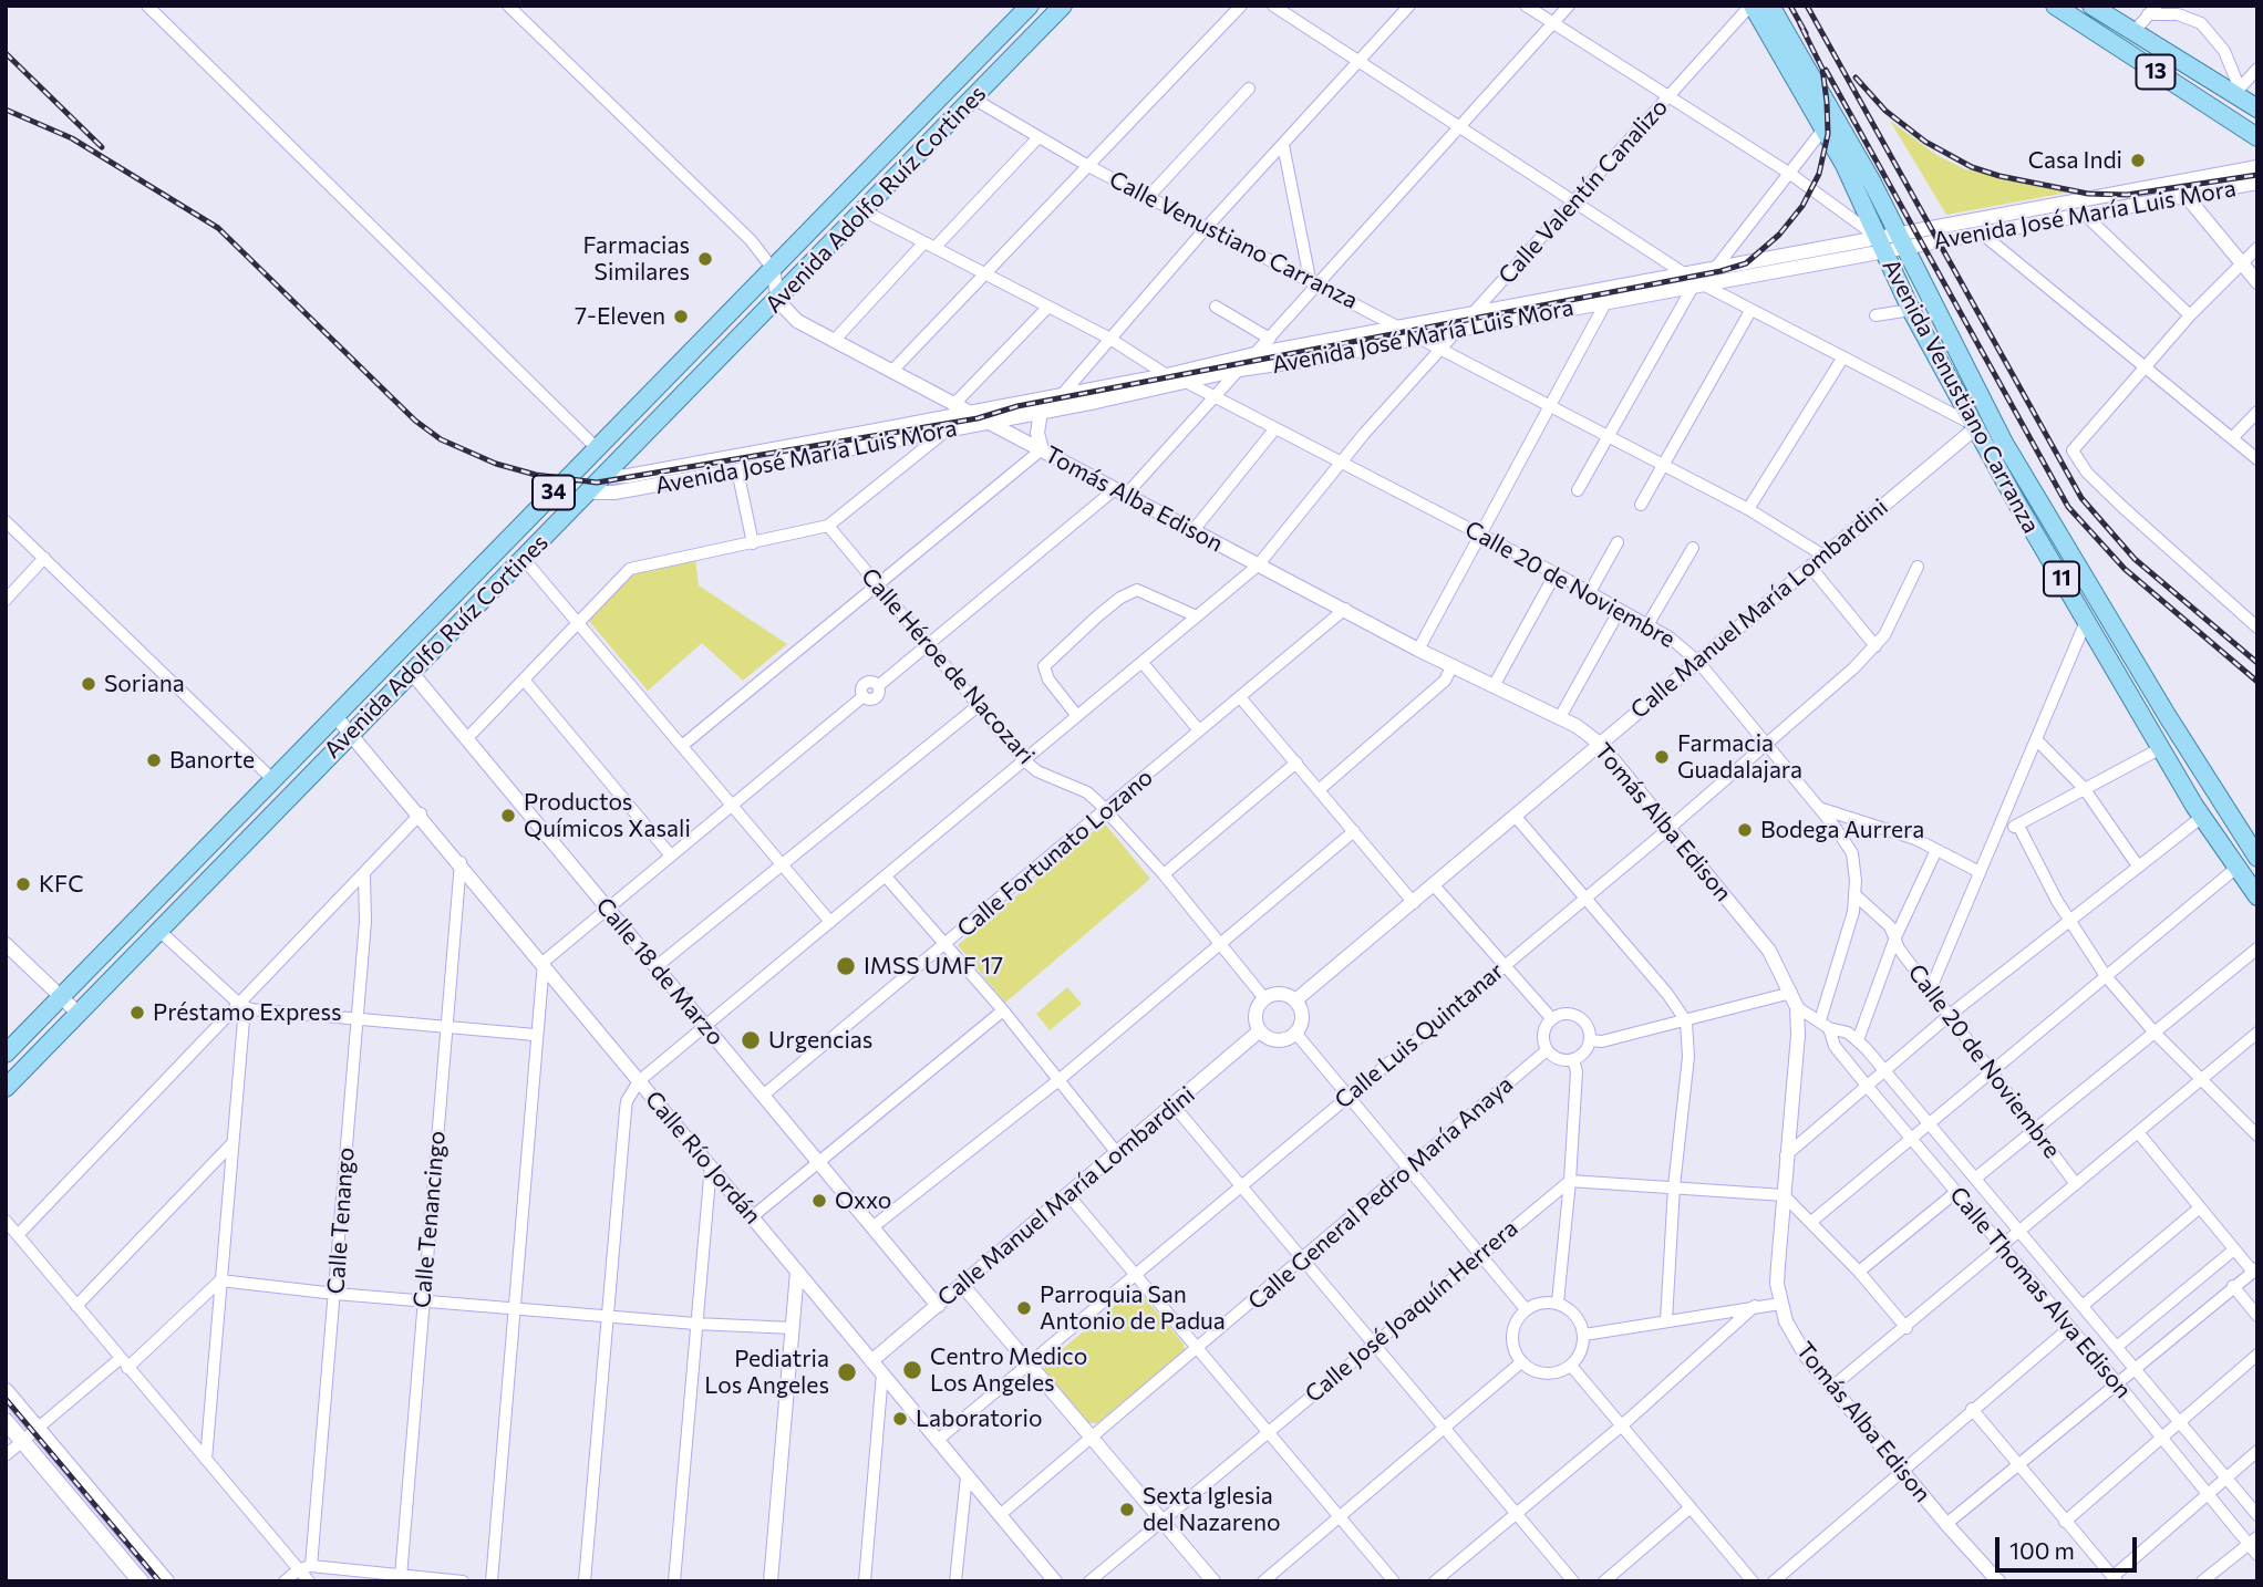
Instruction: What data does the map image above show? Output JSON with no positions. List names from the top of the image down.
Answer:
{
  "streets": {
    "main road": [
      "13",
      "Avenida Adolfo Ruíz Cortines",
      "Avenida Venustiano Carranza",
      "34",
      "11"
    ],
    "street": [
      "Calle Valentín Canalizo",
      "Avenida José María Luis Mora",
      "Calle Venustiano Carranza",
      "Tomás Alba Edison",
      "Calle 20 de Noviembre",
      "Calle Manuel María Lombardini",
      "Calle Héroe de Nacozari",
      "Calle Fortunato Lozano",
      "Calle 18 de Marzo",
      "Calle Luis Quintanar",
      "Calle Río Jordán",
      "Calle General Pedro María Anaya",
      "Calle Tenancingo",
      "Calle Tenango",
      "Calle Thomas Alva Edison",
      "Calle José Joaquín Herrera"
    ]
  },
  "crossings": [
    ["Calle Valentín Canalizo", "Avenida José María Luis Mora"],
    ["Calle Valentín Canalizo", "Calle Venustiano Carranza"],
    ["Calle Valentín Canalizo", "Avenida Venustiano Carranza"],
    ["Calle Valentín Canalizo", "Tomás Alba Edison"],
    ["Calle Valentín Canalizo", "Calle 20 de Noviembre"],
    ["Calle Valentín Canalizo", "Calle Héroe de Nacozari"],
    ["Calle Valentín Canalizo", "Calle 18 de Marzo"],
    ["Calle Valentín Canalizo", "Calle Río Jordán"],
    ["Avenida Adolfo Ruíz Cortines", "Avenida José María Luis Mora"],
    ["Avenida Adolfo Ruíz Cortines", "Calle Venustiano Carranza"],
    ["Avenida Adolfo Ruíz Cortines", "Tomás Alba Edison"],
    ["Avenida Adolfo Ruíz Cortines", "Calle 18 de Marzo"],
    ["Avenida Adolfo Ruíz Cortines", "Calle Río Jordán"],
    ["Avenida José María Luis Mora", "Calle Venustiano Carranza"],
    ["Avenida José María Luis Mora", "Avenida Venustiano Carranza"],
    ["Avenida José María Luis Mora", "Tomás Alba Edison"],
    ["Avenida José María Luis Mora", "Calle 20 de Noviembre"],
    ["Calle Venustiano Carranza", "Calle Manuel María Lombardini"],
    ["Avenida Venustiano Carranza", "Calle Manuel María Lombardini"],
    ["Tomás Alba Edison", "Calle Manuel María Lombardini"],
    ["Tomás Alba Edison", "Calle Fortunato Lozano"],
    ["Tomás Alba Edison", "Calle Luis Quintanar"],
    ["Tomás Alba Edison", "Calle Thomas Alva Edison"],
    ["Calle 20 de Noviembre", "Calle Manuel María Lombardini"],
    ["Calle 20 de Noviembre", "Calle Luis Quintanar"],
    ["Calle Manuel María Lombardini", "Calle Héroe de Nacozari"],
    ["Calle Manuel María Lombardini", "Calle 18 de Marzo"],
    ["Calle Manuel María Lombardini", "Calle Río Jordán"],
    ["Calle Héroe de Nacozari", "Calle Fortunato Lozano"],
    ["Calle Fortunato Lozano", "Calle 18 de Marzo"],
    ["Calle Luis Quintanar", "Calle Río Jordán"],
    ["Calle Río Jordán", "Calle General Pedro María Anaya"],
    ["Calle Río Jordán", "Calle Tenancingo"]
  ],
  "places": [
    "Casa Indi",
    "Farmacias Similares",
    "7-Eleven",
    "Soriana",
    "Farmacia Guadalajara",
    "Banorte",
    "Productos Químicos Xasali",
    "Bodega Aurrera",
    "KFC",
    "IMSS UMF 17",
    "Préstamo Express",
    "Urgencias",
    "Oxxo",
    "Parroquia San Antonio de Padua",
    "Centro Medico Los Angeles",
    "Pediatria Los Angeles",
    "Laboratorio",
    "Sexta Iglesia del Nazareno"
  ],
  "scale_bar": "100 m"
}
